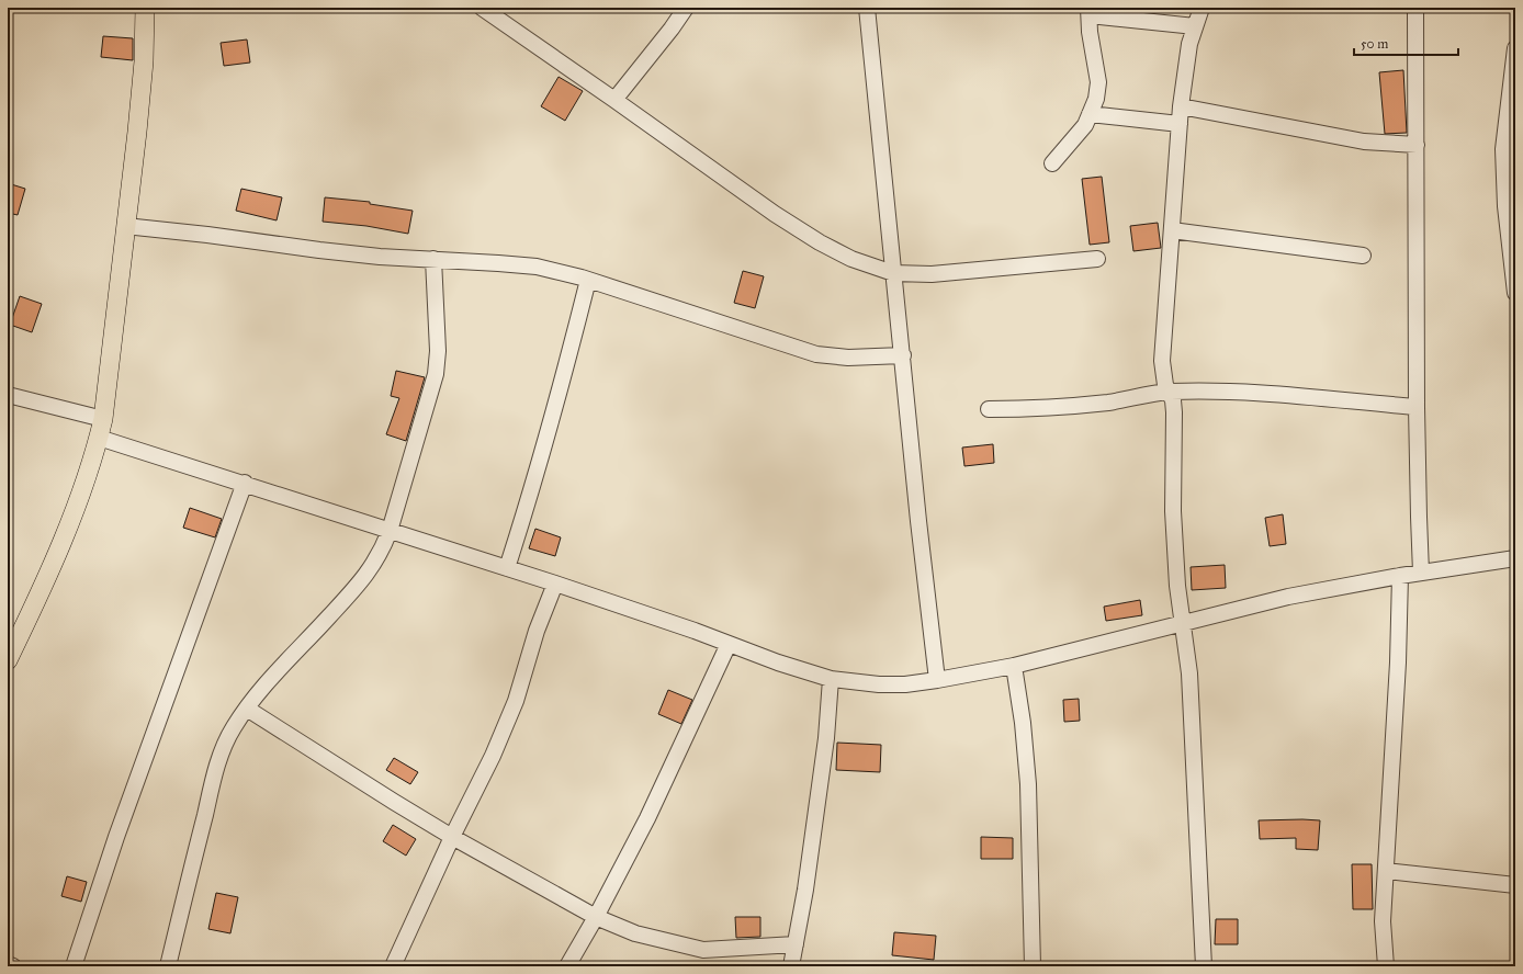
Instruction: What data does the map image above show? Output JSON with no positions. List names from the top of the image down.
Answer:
{
  "scale_bar": "50 m"
}
